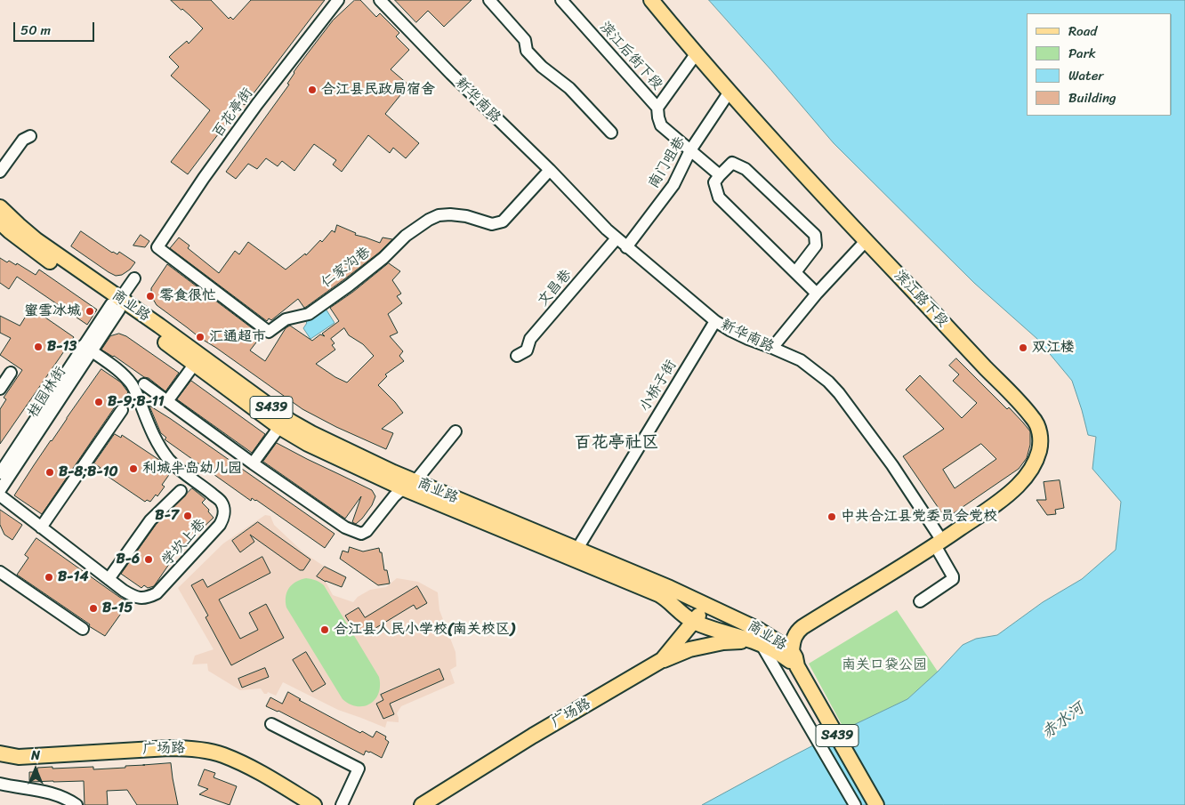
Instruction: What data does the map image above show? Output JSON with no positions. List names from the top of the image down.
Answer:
{
  "streets": {
    "main road": [
      "滨江路下段",
      "商业路",
      "S439",
      "广场路"
    ],
    "street": [
      "滨江后街下段",
      "新华南路",
      "百花亭街",
      "南门咀巷",
      "仁家沟巷",
      "文昌巷",
      "小桥子街",
      "桂园林街",
      "学坎上巷"
    ]
  },
  "crossings": [
    ["滨江后街下段", "南门咀巷"],
    ["新华南路", "南门咀巷"],
    ["新华南路", "仁家沟巷"],
    ["新华南路", "文昌巷"],
    ["新华南路", "滨江路下段"],
    ["新华南路", "小桥子街"],
    ["百花亭街", "仁家沟巷"],
    ["南门咀巷", "滨江路下段"],
    ["商业路", "小桥子街"],
    ["商业路", "桂园林街"],
    ["商业路", "S439"],
    ["商业路", "广场路"],
    ["桂园林街", "学坎上巷"]
  ],
  "districts": ["百花亭社区"],
  "water": ["赤水河"],
  "parks": ["南关口袋公园"],
  "places": [
    "合江县民政局宿舍",
    "零食很忙",
    "蜜雪冰城",
    "汇通超市",
    "B-13",
    "双江楼",
    "B-9;B-11",
    "利城半岛幼儿园",
    "B-8;B-10",
    "B-7",
    "中共合江县党委员会党校",
    "B-6",
    "B-14",
    "B-15",
    "合江县人民小学校(南关校区)"
  ],
  "legend": [
    "Road",
    "Park",
    "Water",
    "Building"
  ],
  "scale_bar": "50 m",
  "north": "top"
}
